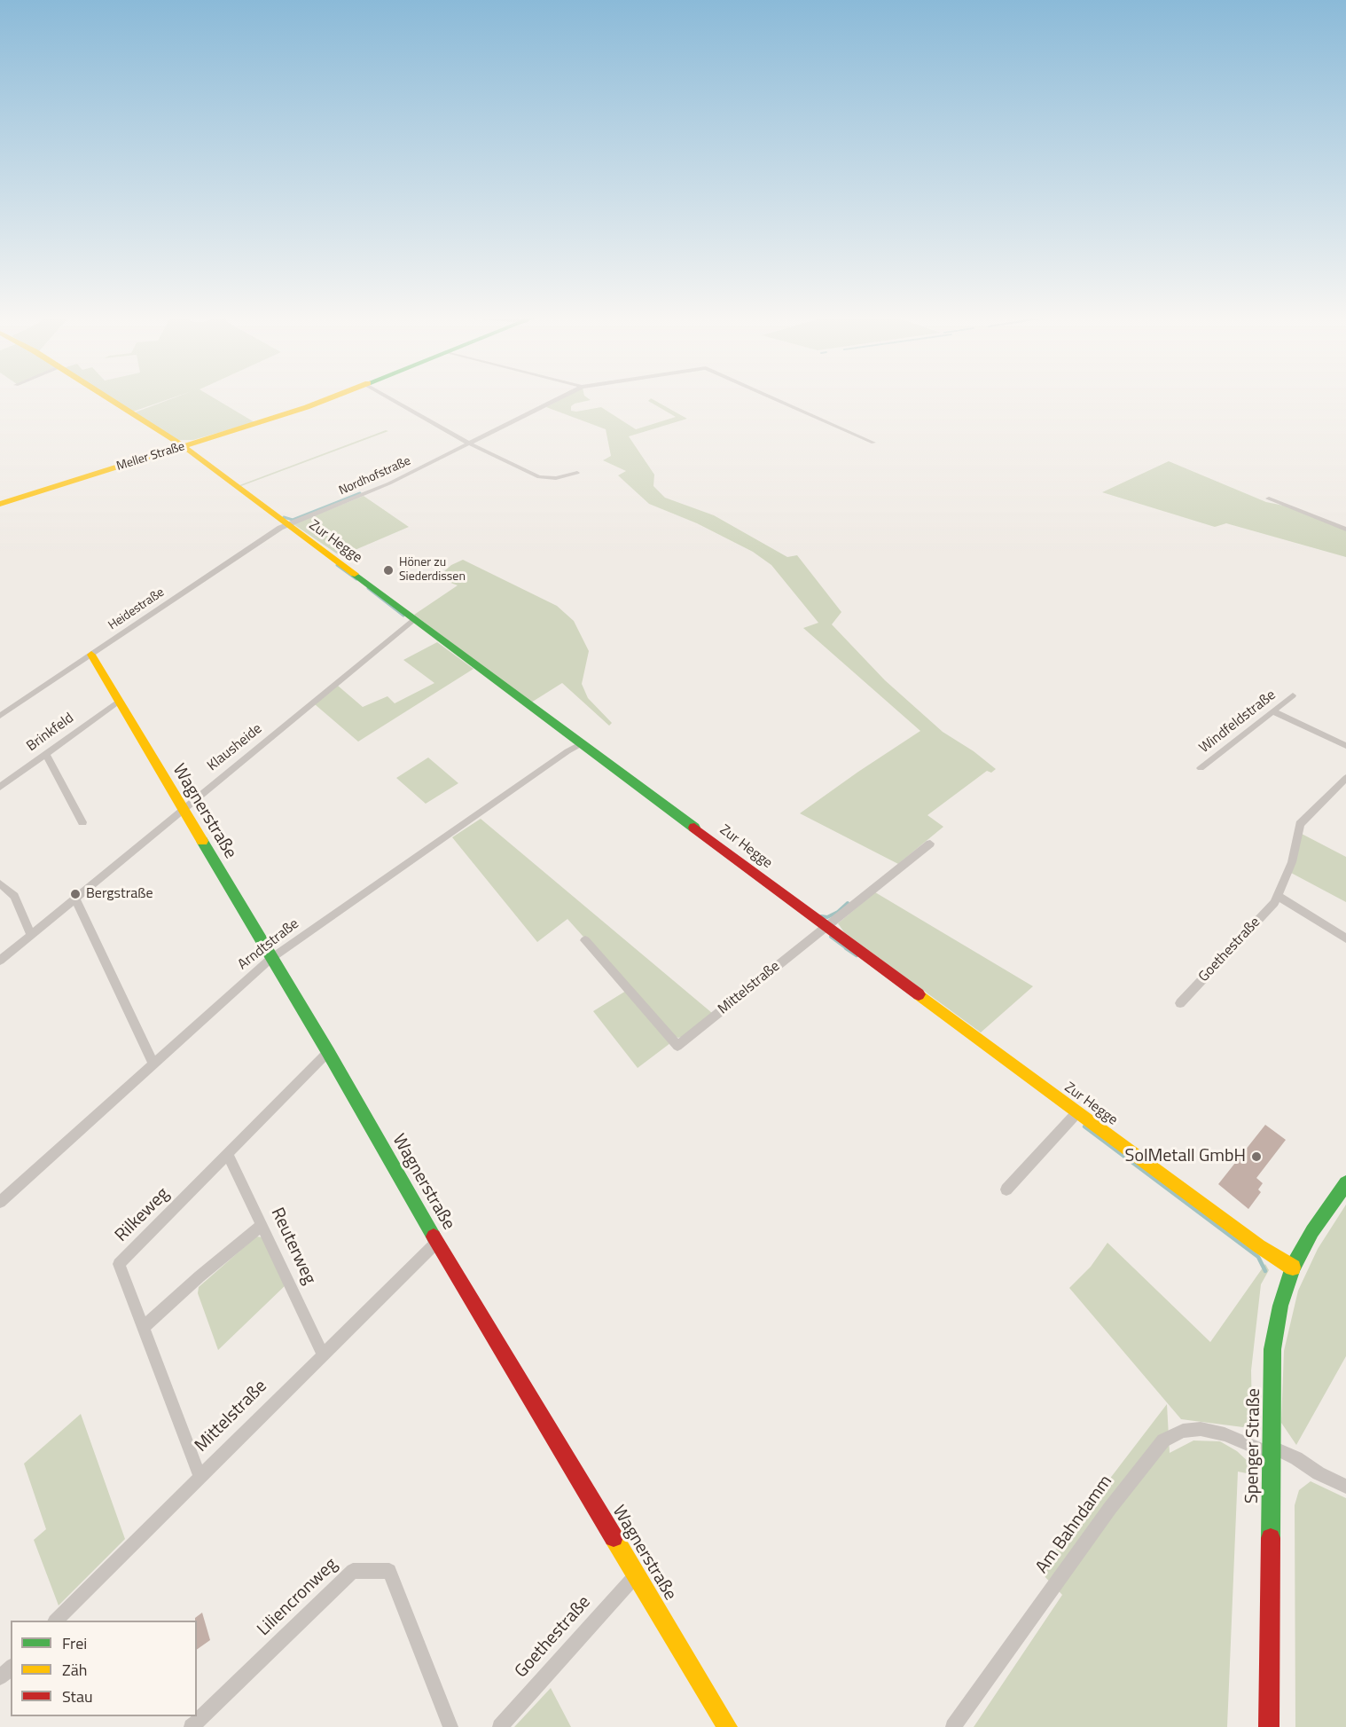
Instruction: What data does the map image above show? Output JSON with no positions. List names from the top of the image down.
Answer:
{
  "streets": {
    "street": [
      "Meller Straße",
      "Nordhofstraße",
      "Zur Hegge",
      "Heidestraße",
      "Windfeldstraße",
      "Brinkfeld",
      "Klausheide",
      "Wagnerstraße",
      "Arndtstraße",
      "Goethestraße",
      "Mittelstraße",
      "Rilkeweg",
      "Reuterweg",
      "Spenger Straße",
      "Am Bahndamm",
      "Liliencronweg"
    ]
  },
  "crossings": [
    ["Meller Straße", "Zur Hegge"],
    ["Nordhofstraße", "Zur Hegge"],
    ["Nordhofstraße", "Heidestraße"],
    ["Zur Hegge", "Heidestraße"],
    ["Zur Hegge", "Klausheide"],
    ["Zur Hegge", "Arndtstraße"],
    ["Zur Hegge", "Mittelstraße"],
    ["Zur Hegge", "Spenger Straße"],
    ["Heidestraße", "Wagnerstraße"],
    ["Brinkfeld", "Wagnerstraße"],
    ["Klausheide", "Wagnerstraße"],
    ["Wagnerstraße", "Arndtstraße"],
    ["Wagnerstraße", "Goethestraße"],
    ["Wagnerstraße", "Mittelstraße"],
    ["Wagnerstraße", "Rilkeweg"],
    ["Mittelstraße", "Rilkeweg"],
    ["Mittelstraße", "Reuterweg"],
    ["Rilkeweg", "Reuterweg"],
    ["Spenger Straße", "Am Bahndamm"]
  ],
  "places": ["Höner zu Siederdissen", "Bergstraße", "SolMetall GmbH"],
  "legend": ["Frei", "Zäh", "Stau"]
}
